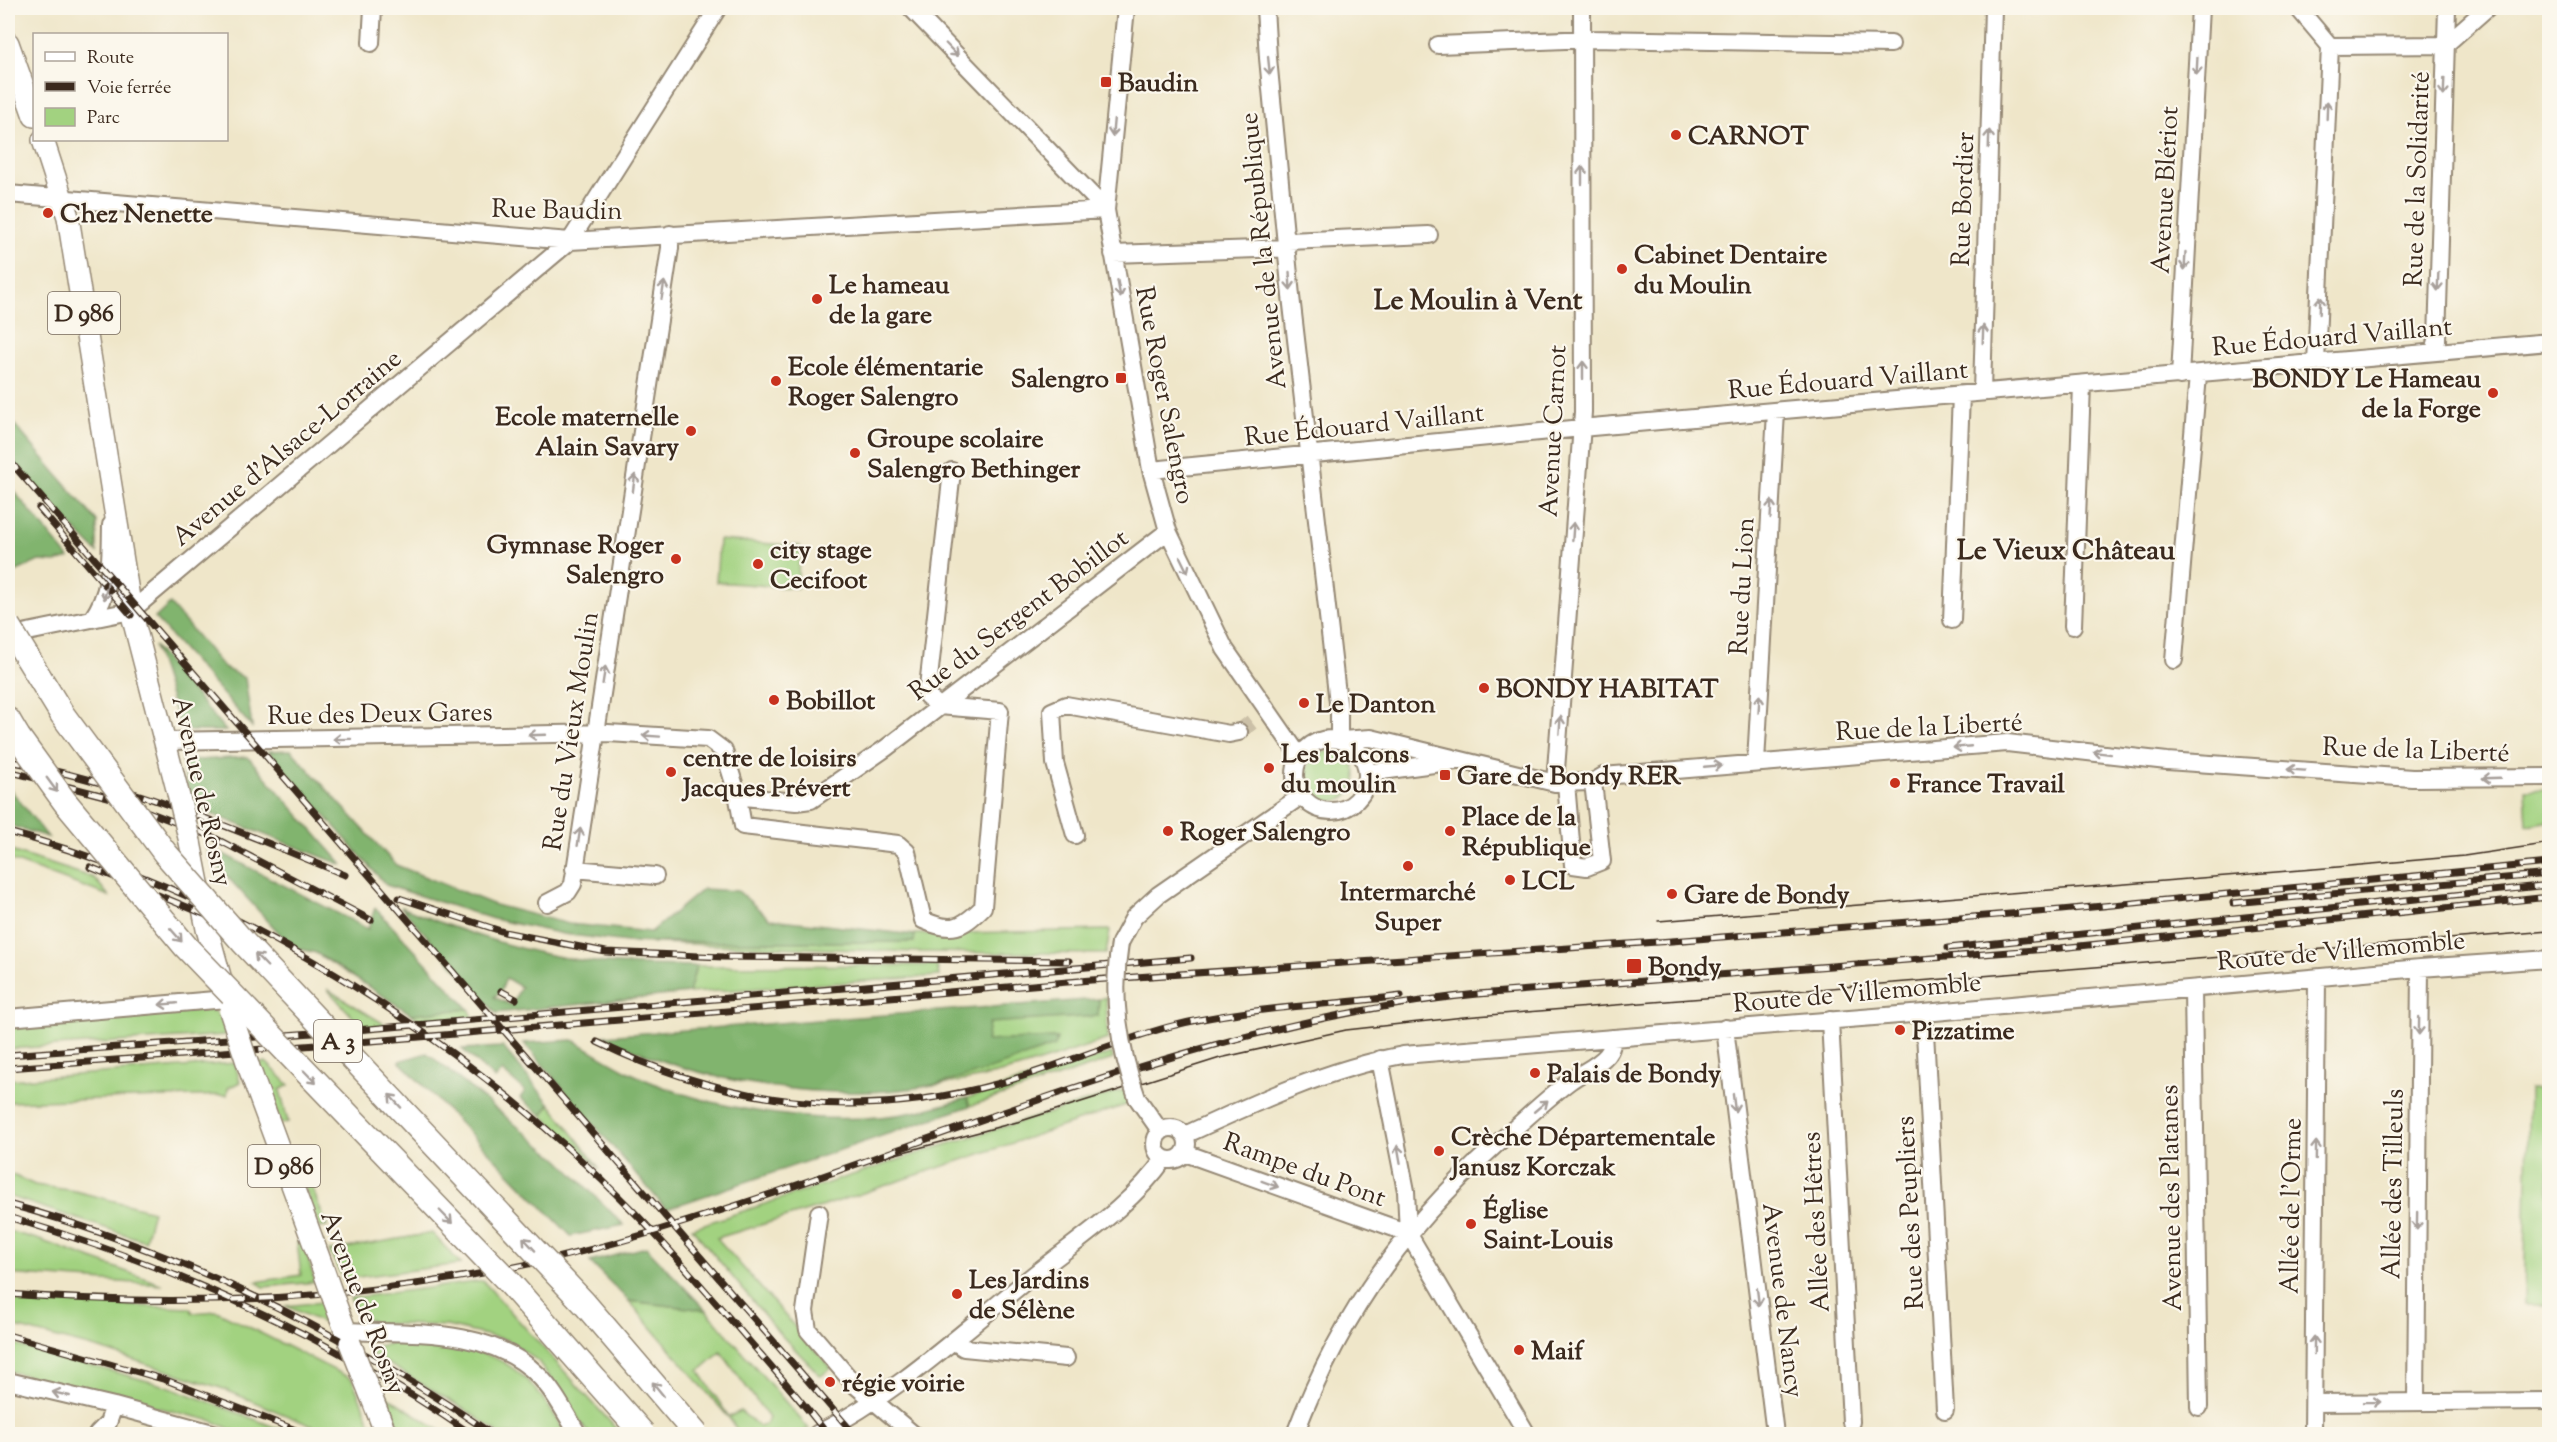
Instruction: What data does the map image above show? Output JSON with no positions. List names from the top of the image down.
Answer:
{
  "streets": {
    "highway": ["A 3"],
    "main road": ["D 986", "Avenue de Rosny"],
    "street": [
      "Rue de la Solidarité",
      "Avenue Blériot",
      "Rue Bordier",
      "Rue Baudin",
      "Avenue de la République",
      "Rue Édouard Vaillant",
      "Rue Roger Salengro",
      "Avenue Carnot",
      "Avenue d'Alsace-Lorraine",
      "Rue du Lion",
      "Rue du Sergent Bobillot",
      "Rue des Deux Gares",
      "Rue de la Liberté",
      "Rue du Vieux Moulin",
      "Route de Villemomble",
      "Rampe du Pont",
      "Allée des Tilleuls",
      "Avenue des Platanes",
      "Allée de l'Orme",
      "Rue des Peupliers",
      "Allée des Hêtres",
      "Avenue de Nancy"
    ]
  },
  "crossings": [
    ["Rue de la Solidarité", "Rue Édouard Vaillant"],
    ["Avenue Blériot", "Rue Édouard Vaillant"],
    ["Rue Bordier", "Rue Édouard Vaillant"],
    ["Rue Baudin", "Rue Roger Salengro"],
    ["Rue Baudin", "Avenue d'Alsace-Lorraine"],
    ["Rue Baudin", "Rue du Vieux Moulin"],
    ["Rue Baudin", "Avenue de Rosny"],
    ["Avenue de la République", "Rue Édouard Vaillant"],
    ["Avenue de la République", "Rue Roger Salengro"],
    ["Avenue de la République", "Rue de la Liberté"],
    ["Rue Édouard Vaillant", "Rue Roger Salengro"],
    ["Rue Édouard Vaillant", "Avenue Carnot"],
    ["Rue Édouard Vaillant", "Rue du Lion"],
    ["Rue Roger Salengro", "Rue du Sergent Bobillot"],
    ["Rue Roger Salengro", "Rue de la Liberté"],
    ["Avenue Carnot", "Rue de la Liberté"],
    ["Avenue d'Alsace-Lorraine", "Avenue de Rosny"],
    ["Rue du Lion", "Rue de la Liberté"],
    ["Rue des Deux Gares", "Rue du Vieux Moulin"],
    ["Rue des Deux Gares", "Avenue de Rosny"],
    ["Route de Villemomble", "Rampe du Pont"],
    ["Route de Villemomble", "Allée des Tilleuls"],
    ["Route de Villemomble", "Avenue des Platanes"],
    ["Route de Villemomble", "Allée de l'Orme"],
    ["Route de Villemomble", "Rue des Peupliers"],
    ["Route de Villemomble", "Allée des Hêtres"],
    ["Route de Villemomble", "Avenue de Nancy"]
  ],
  "one_way": [
    "Rue Bordier",
    "Avenue de la République",
    "Rue Roger Salengro",
    "Avenue Carnot",
    "Rue du Lion",
    "Rue des Deux Gares",
    "Rue du Vieux Moulin",
    "Rampe du Pont",
    "Allée des Tilleuls",
    "Allée de l'Orme",
    "Avenue de Nancy"
  ],
  "districts": ["Le Moulin à Vent", "Le Vieux Château"],
  "places": {
    "transit": [
      "Baudin",
      "Salengro",
      "Gare de Bondy RER",
      "Bondy"
    ],
    "other": [
      "CARNOT",
      "Chez Nenette",
      "Cabinet Dentaire du Moulin",
      "Le hameau de la gare",
      "Ecole élémentarie Roger Salengro",
      "BONDY Le Hameau de la Forge",
      "Ecole maternelle Alain Savary",
      "Groupe scolaire Salengro Bethinger",
      "Gymnase Roger Salengro",
      "city stage Cecifoot",
      "BONDY HABITAT",
      "Bobillot",
      "Le Danton",
      "Les balcons du moulin",
      "centre de loisirs Jacques Prévert",
      "France Travail",
      "Roger Salengro",
      "Place de la République",
      "Intermarché Super",
      "LCL",
      "Gare de Bondy",
      "Pizzatime",
      "Palais de Bondy",
      "Crèche Départementale Janusz Korczak",
      "Église Saint-Louis",
      "Les Jardins de Sélène",
      "Maif",
      "régie voirie"
    ]
  },
  "legend": ["Route", "Voie ferrée", "Parc"]
}
